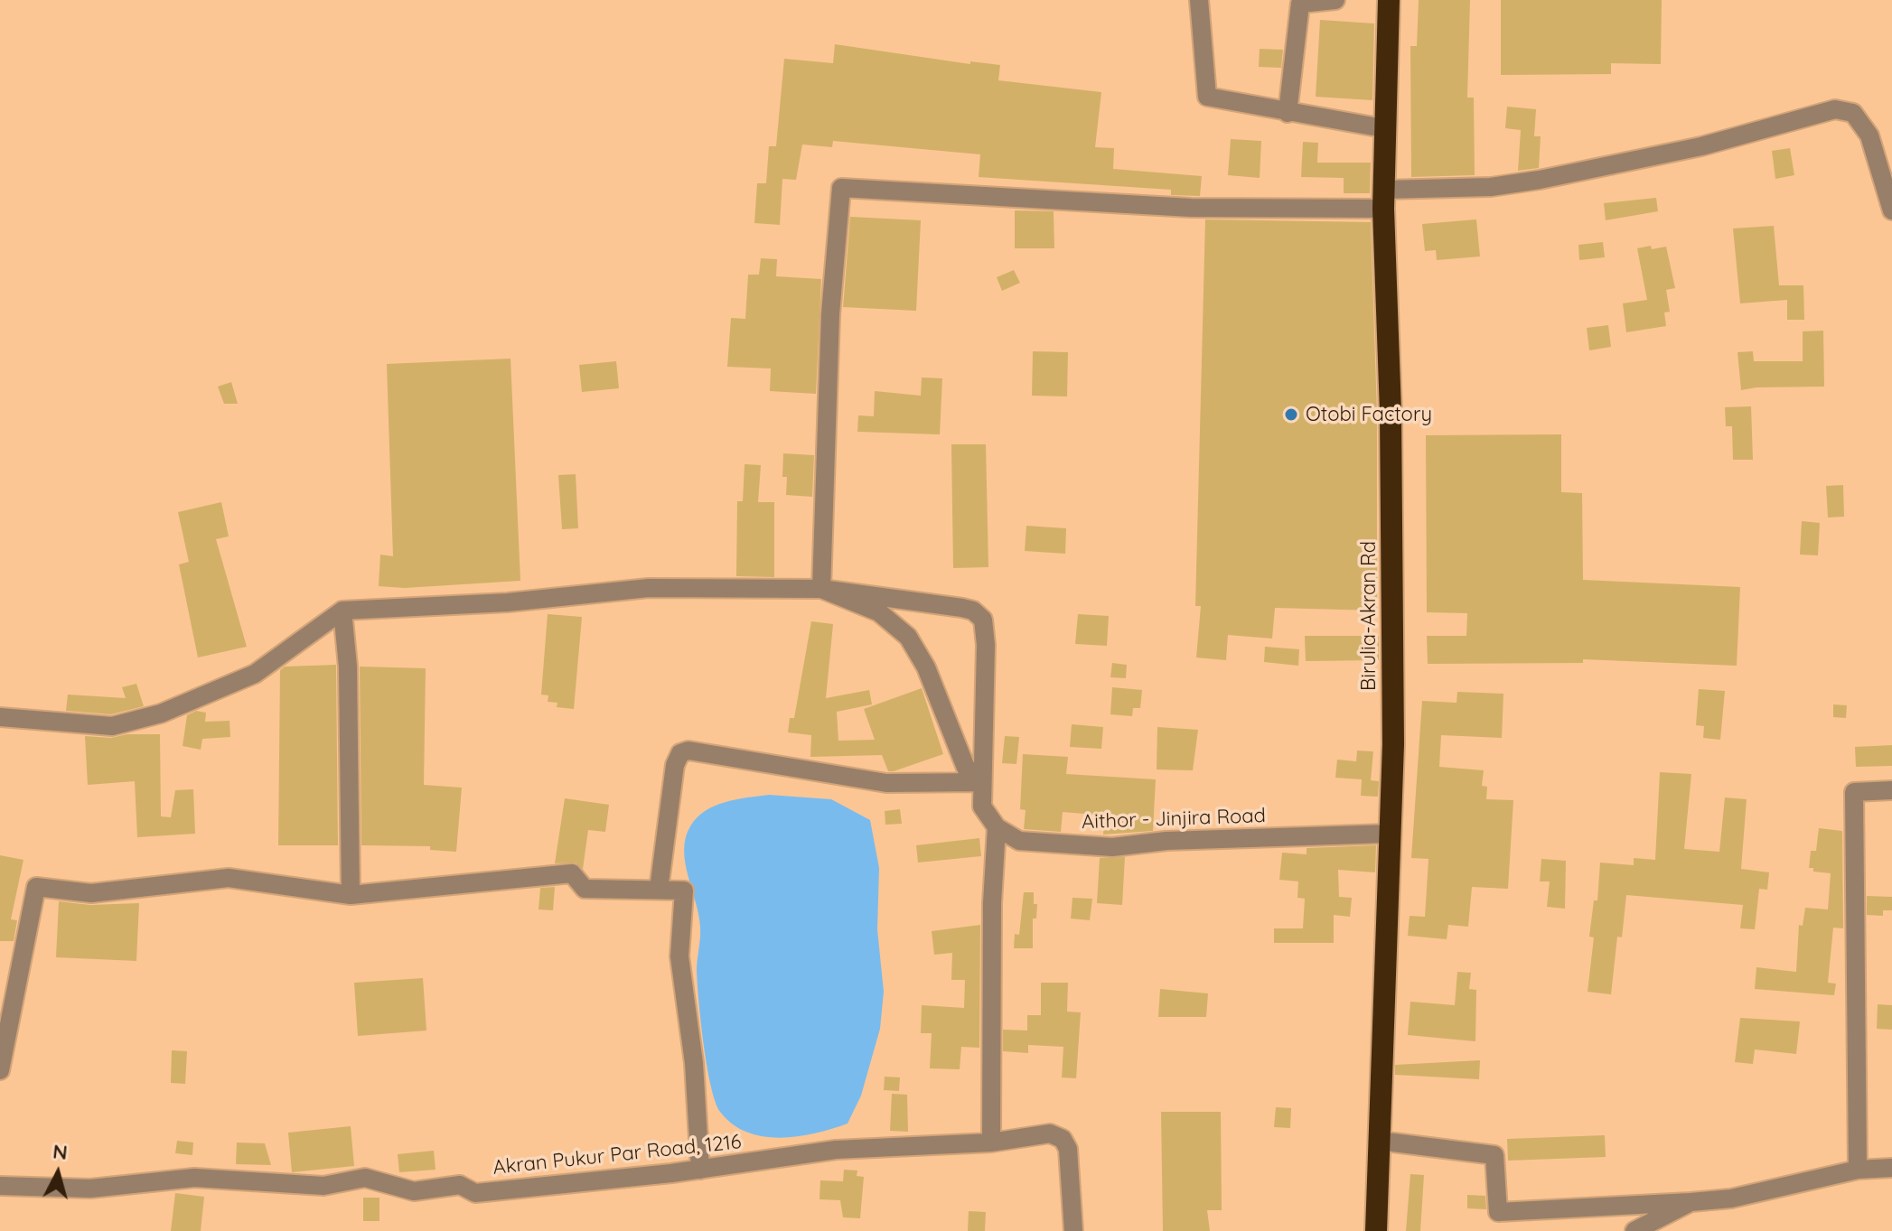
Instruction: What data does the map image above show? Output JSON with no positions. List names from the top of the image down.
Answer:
{
  "streets": {
    "highway": ["Birulia-Akran Rd"],
    "street": ["Aithor - Jinjira Road", "Akran Pukur Par Road, 1216"]
  },
  "crossings": [
    ["Birulia-Akran Rd", "Aithor - Jinjira Road"]
  ],
  "places": ["Otobi Factory"],
  "north": "top"
}
